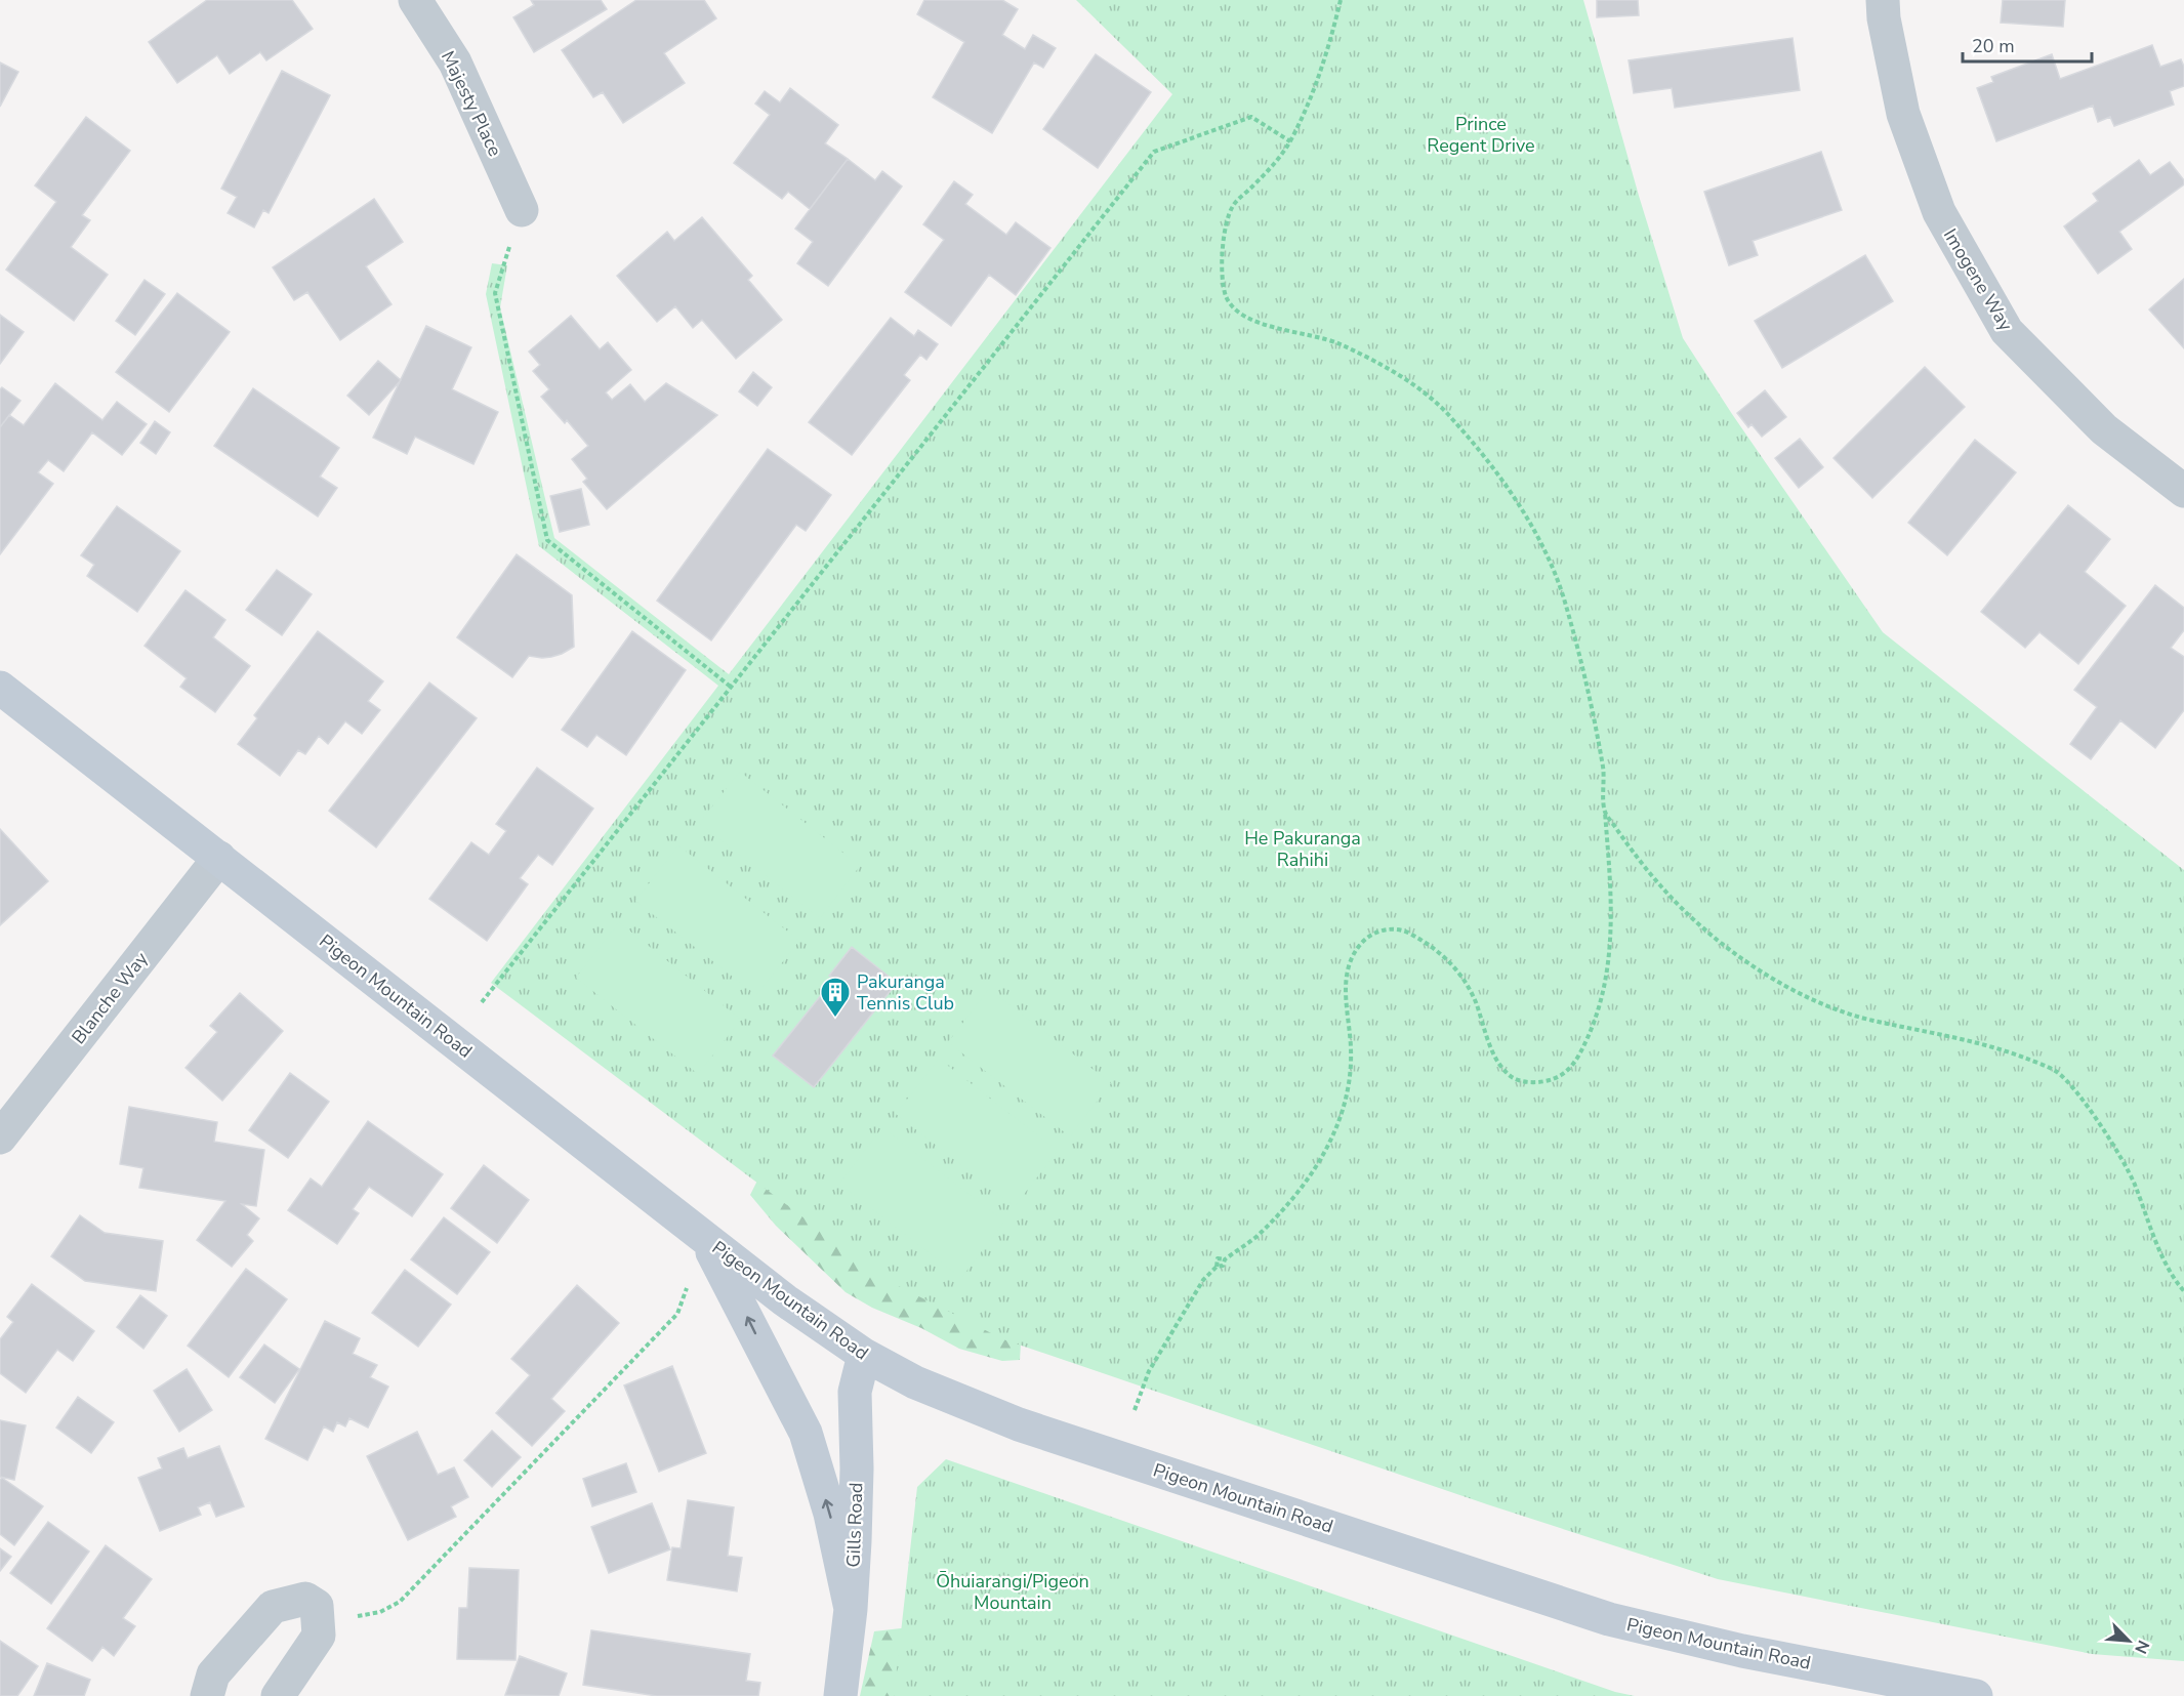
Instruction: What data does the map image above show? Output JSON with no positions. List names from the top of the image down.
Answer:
{
  "streets": {
    "main road": ["Pigeon Mountain Road", "Gills Road"],
    "street": ["Majesty Place", "Imogene Way", "Blanche Way"]
  },
  "crossings": [
    ["Pigeon Mountain Road", "Blanche Way"],
    ["Pigeon Mountain Road", "Gills Road"]
  ],
  "parks": ["Prince Regent Drive", "He Pakuranga Rahihi", "Ōhuiarangi/Pigeon Mountain"],
  "places": {
    "building": ["Pakuranga Tennis Club"]
  },
  "scale_bar": "20 m",
  "north": "bottom right"
}
